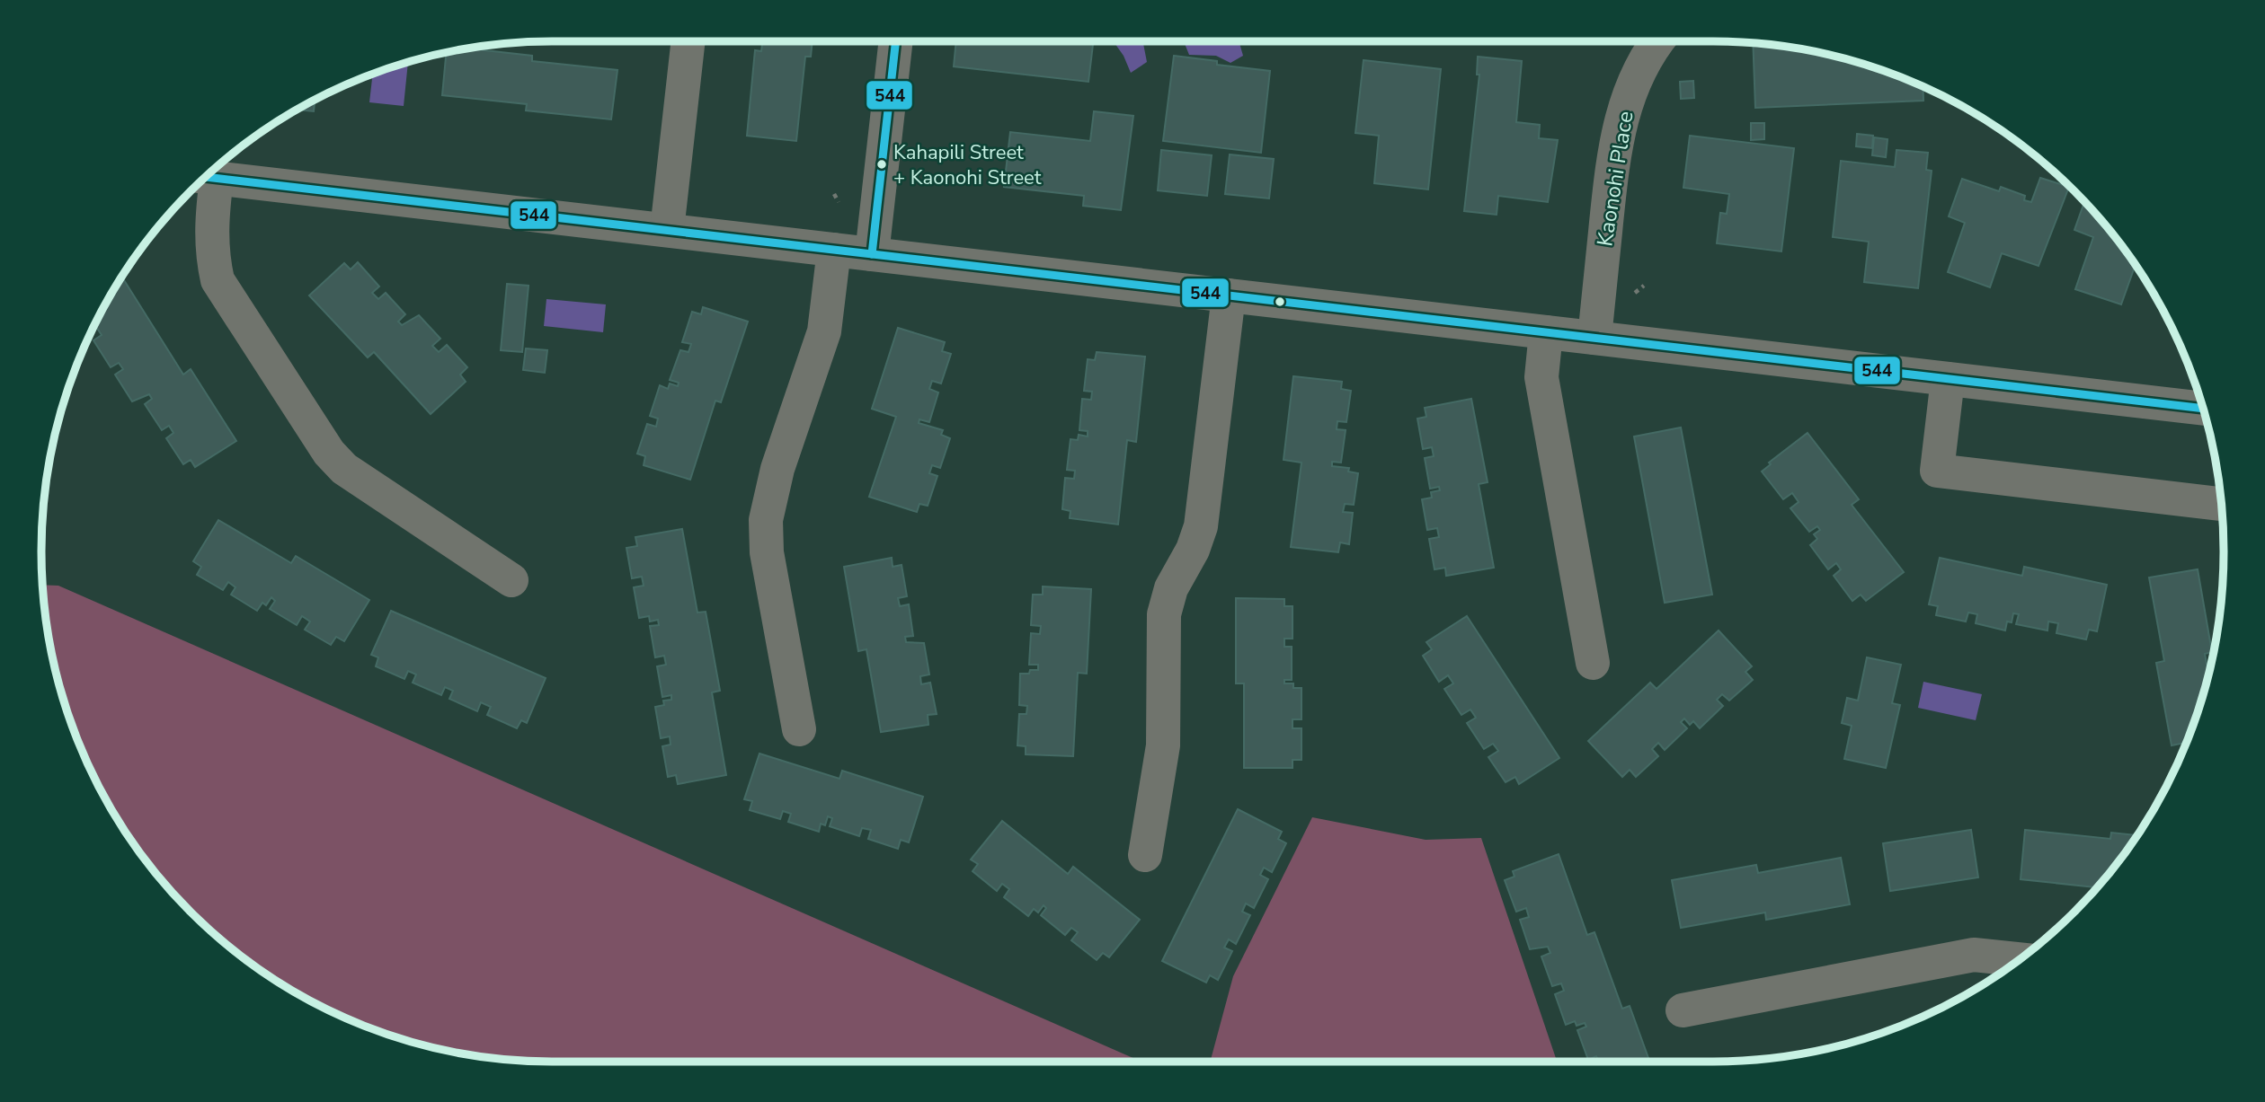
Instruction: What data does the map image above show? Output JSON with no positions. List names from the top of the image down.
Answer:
{
  "streets": {
    "street": ["Kaonohi Place"]
  },
  "places": ["Kahapili Street + Kaonohi Street"],
  "lines": ["transit line 544"]
}
